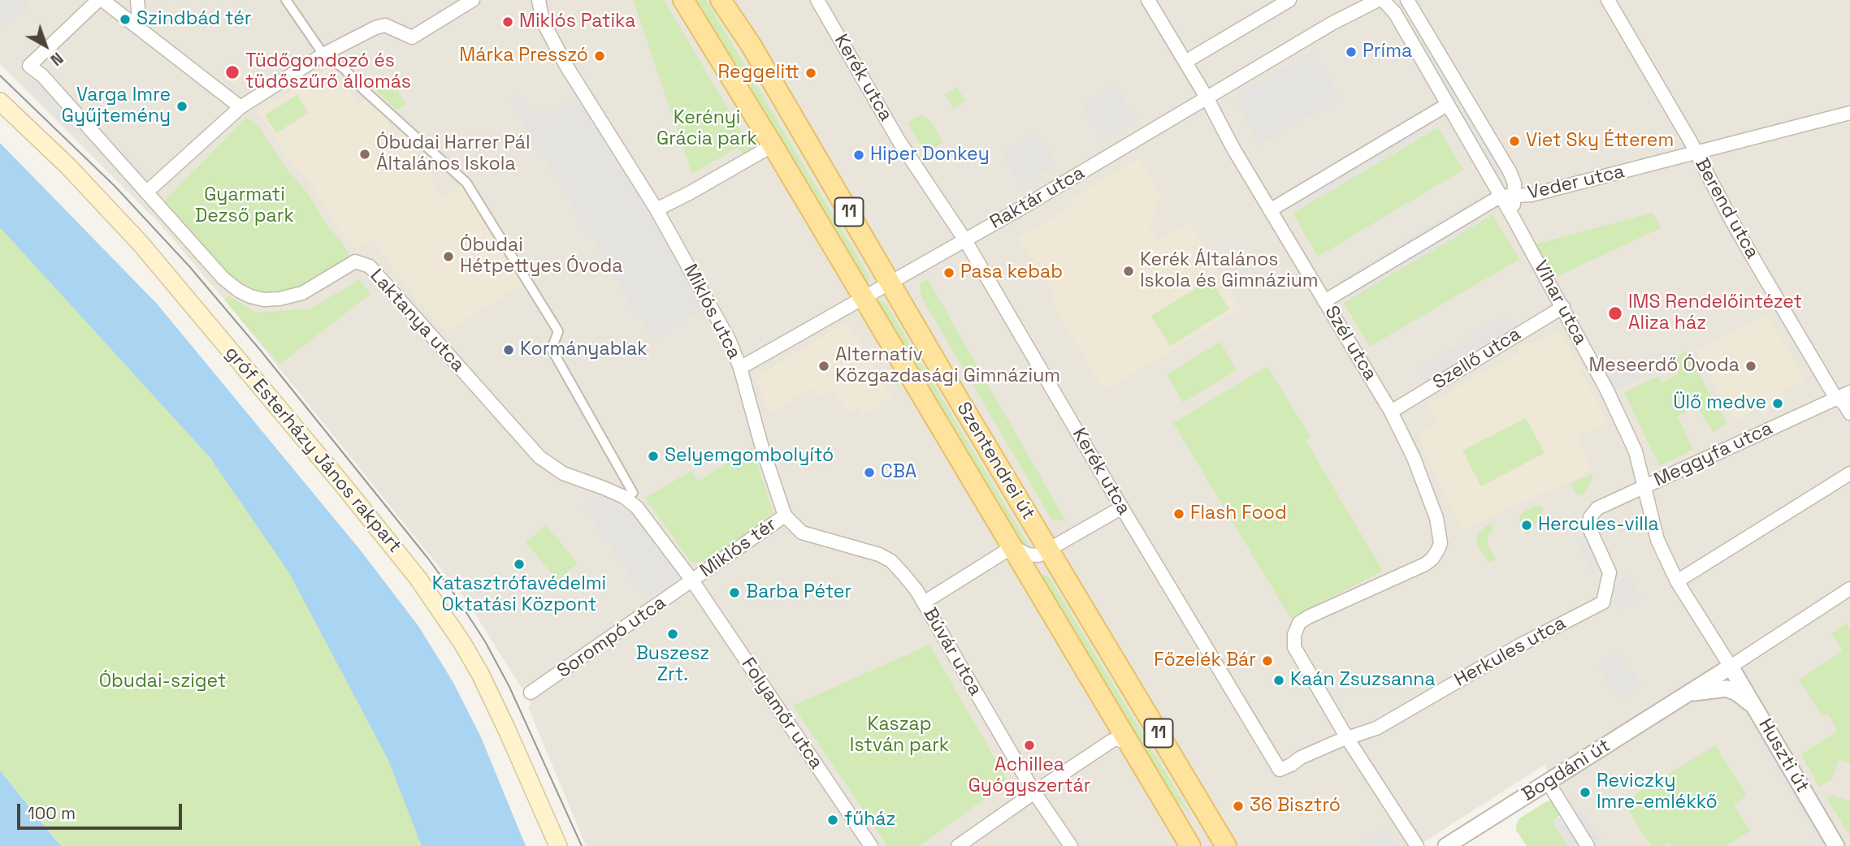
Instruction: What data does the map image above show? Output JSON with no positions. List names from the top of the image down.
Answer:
{
  "streets": {
    "main road": ["11", "gróf Esterházy János rakpart", "Szentendrei út"],
    "street": [
      "Kerék utca",
      "Veder utca",
      "Raktár utca",
      "Berend utca",
      "Vihar utca",
      "Miklós utca",
      "Laktanya utca",
      "Szél utca",
      "Szellő utca",
      "Meggyfa utca",
      "Miklós tér",
      "Sorompó utca",
      "Búvár utca",
      "Herkules utca",
      "Folyamőr utca",
      "Huszti út",
      "Bogdáni út"
    ]
  },
  "crossings": [
    ["Kerék utca", "Raktár utca"],
    ["Kerék utca", "Szél utca"],
    ["Kerék utca", "Herkules utca"],
    ["Veder utca", "Berend utca"],
    ["Veder utca", "Vihar utca"],
    ["Raktár utca", "Miklós utca"],
    ["Raktár utca", "Szél utca"],
    ["Raktár utca", "Szentendrei út"],
    ["Berend utca", "Meggyfa utca"],
    ["11", "Szentendrei út"],
    ["Vihar utca", "Szellő utca"],
    ["Vihar utca", "Meggyfa utca"],
    ["Vihar utca", "Huszti út"],
    ["Vihar utca", "Bogdáni út"],
    ["Miklós utca", "Miklós tér"],
    ["Miklós utca", "Búvár utca"],
    ["Laktanya utca", "Miklós tér"],
    ["Laktanya utca", "Sorompó utca"],
    ["Laktanya utca", "Folyamőr utca"],
    ["Szél utca", "Szellő utca"],
    ["Szél utca", "Herkules utca"],
    ["Meggyfa utca", "Herkules utca"],
    ["Miklós tér", "Sorompó utca"],
    ["Miklós tér", "Búvár utca"],
    ["Miklós tér", "Folyamőr utca"],
    ["Sorompó utca", "Folyamőr utca"],
    ["Huszti út", "Bogdáni út"]
  ],
  "parks": [
    "Kerényi Grácia park",
    "Gyarmati Dezső park",
    "Óbudai-sziget",
    "Kaszap István park"
  ],
  "places": [
    "Szindbád tér",
    "Miklós Patika",
    "Príma",
    "Márka Presszó",
    "Tüdőgondozó és tüdőszűrő állomás",
    "Reggelitt",
    "Varga Imre Gyűjtemény",
    "Viet Sky Étterem",
    "Óbudai Harrer Pál Általános Iskola",
    "Hiper Donkey",
    "Óbudai Hétpettyes Óvoda",
    "Kerék Általános Iskola és Gimnázium",
    "Pasa kebab",
    "IMS Rendelőintézet Aliza ház",
    "Kormányablak",
    "Alternatív Közgazdasági Gimnázium",
    "Meseerdő Óvoda",
    "Ülő medve",
    "Selyemgombolyító",
    "CBA",
    "Flash Food",
    "Hercules-villa",
    "Katasztrófavédelmi Oktatási Központ",
    "Barba Péter",
    "Buszesz Zrt.",
    "Főzelék Bár",
    "Kaán Zsuzsanna",
    "Achillea Gyógyszertár",
    "Reviczky Imre-emlékkő",
    "36 Bisztró",
    "fűház"
  ],
  "scale_bar": "100 m",
  "north": "bottom right"
}
